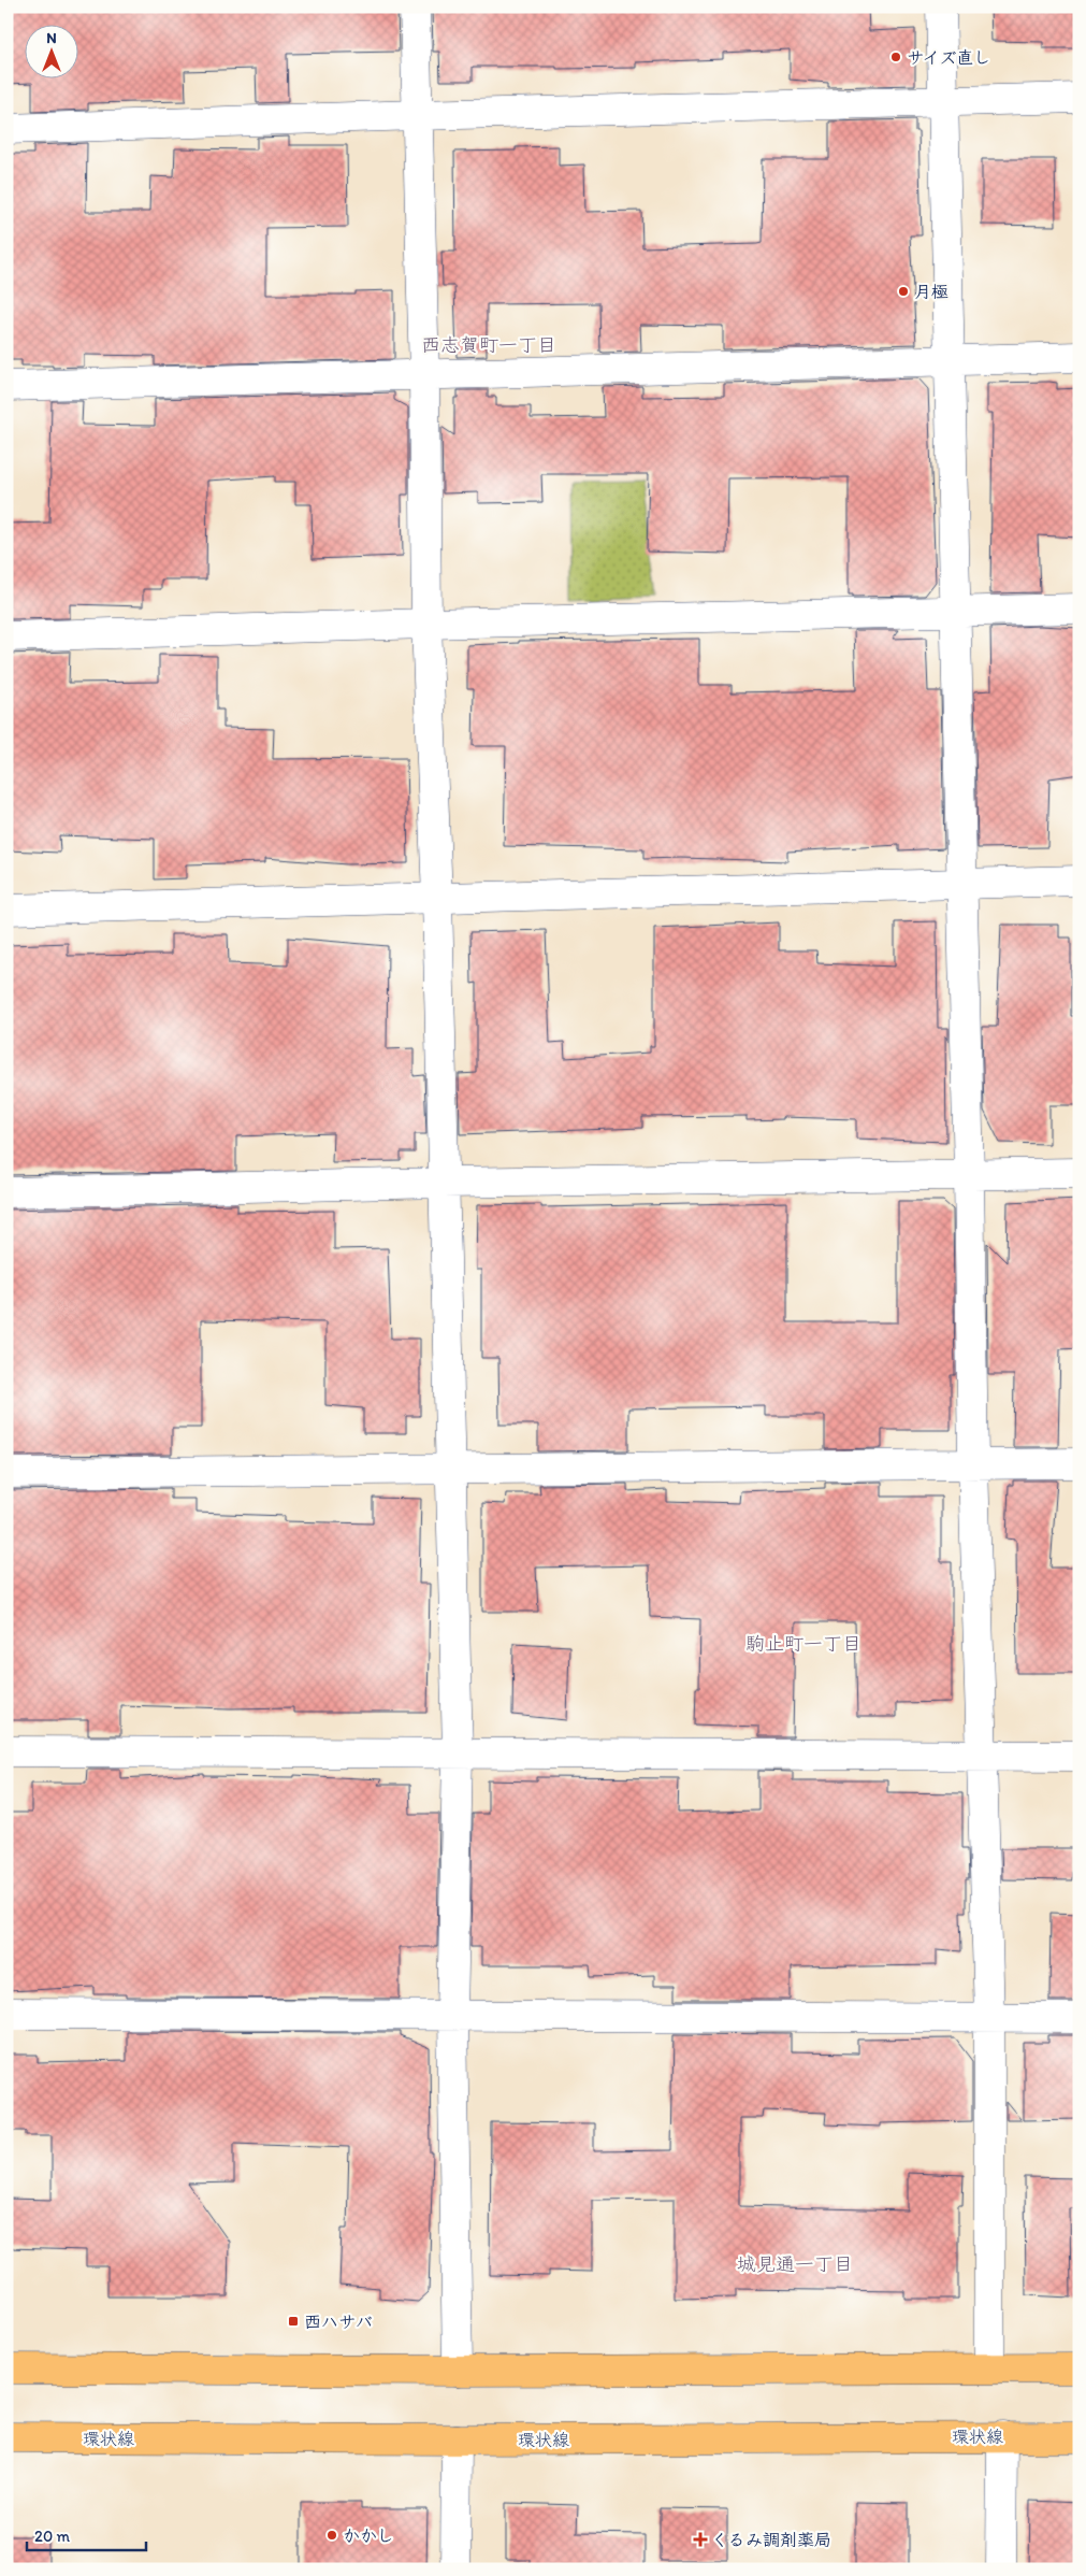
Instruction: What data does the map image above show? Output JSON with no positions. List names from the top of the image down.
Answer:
{
  "streets": {
    "main road": ["環状線"]
  },
  "districts": ["西志賀町一丁目", "駒止町一丁目", "城見通一丁目"],
  "places": {
    "other": ["サイズ直し", "月極", "かかし"],
    "transit": ["西ハサバ"],
    "health": ["くるみ調剤薬局"]
  },
  "scale_bar": "20 m",
  "north": "top"
}
